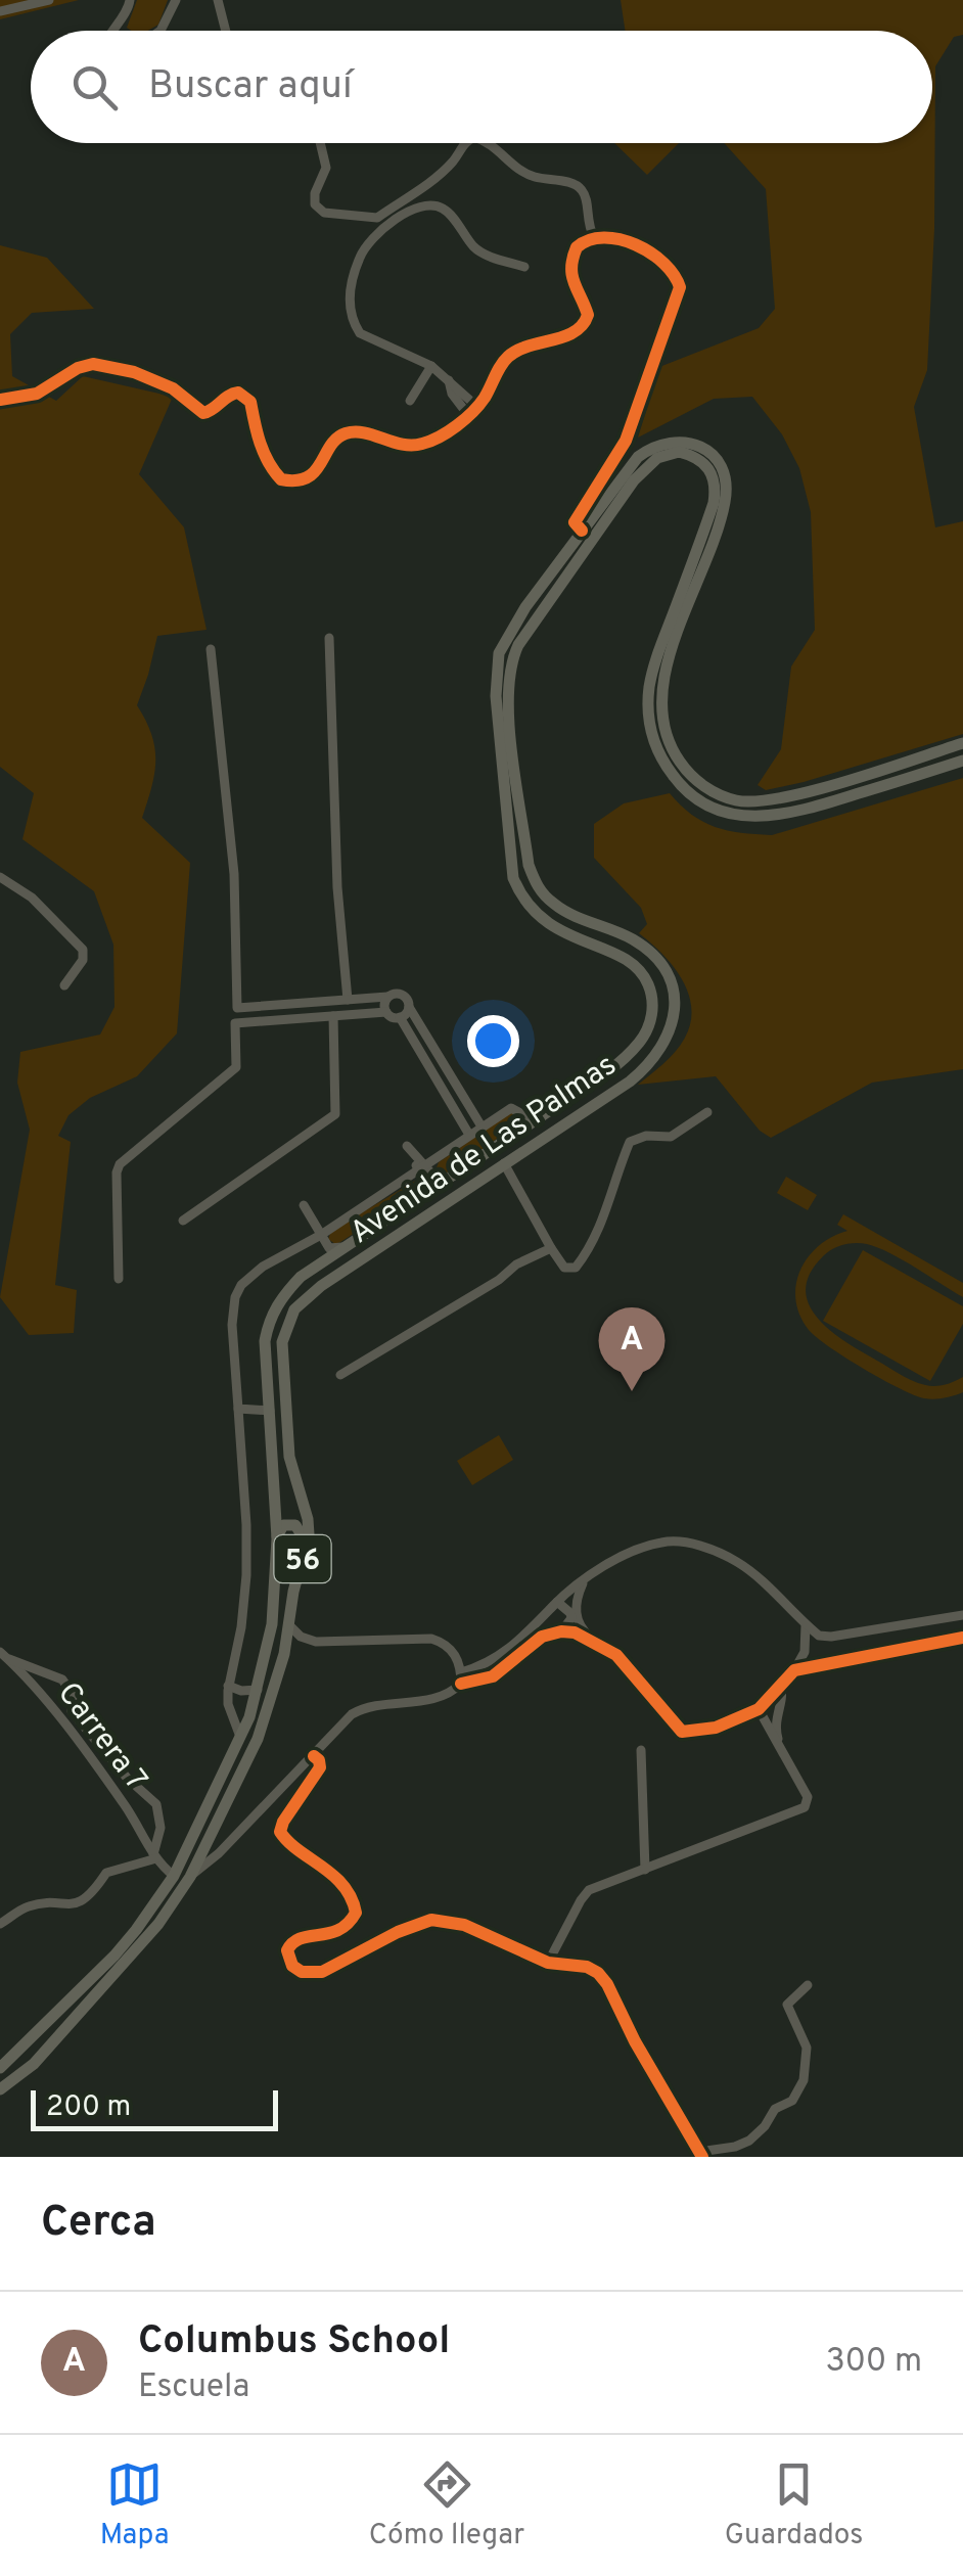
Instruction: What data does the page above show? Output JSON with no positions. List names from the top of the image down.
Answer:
{
  "streets": {
    "main road": ["Avenida de Las Palmas", "56"],
    "street": ["Carrera 7"]
  },
  "crossings": [
    ["Avenida de Las Palmas", "Carrera 7"]
  ],
  "scale_bar": "200 m",
  "page": {
    "search": "Buscar aquí",
    "pins": "A",
    "scale": "200 m",
    "heading": "Cerca",
    "list": [
      {
        "mark": "A",
        "name": "Columbus School",
        "note": "Escuela",
        "value": "300 m"
      }
    ],
    "nav": ["Mapa", "Cómo llegar", "Guardados"]
  }
}
